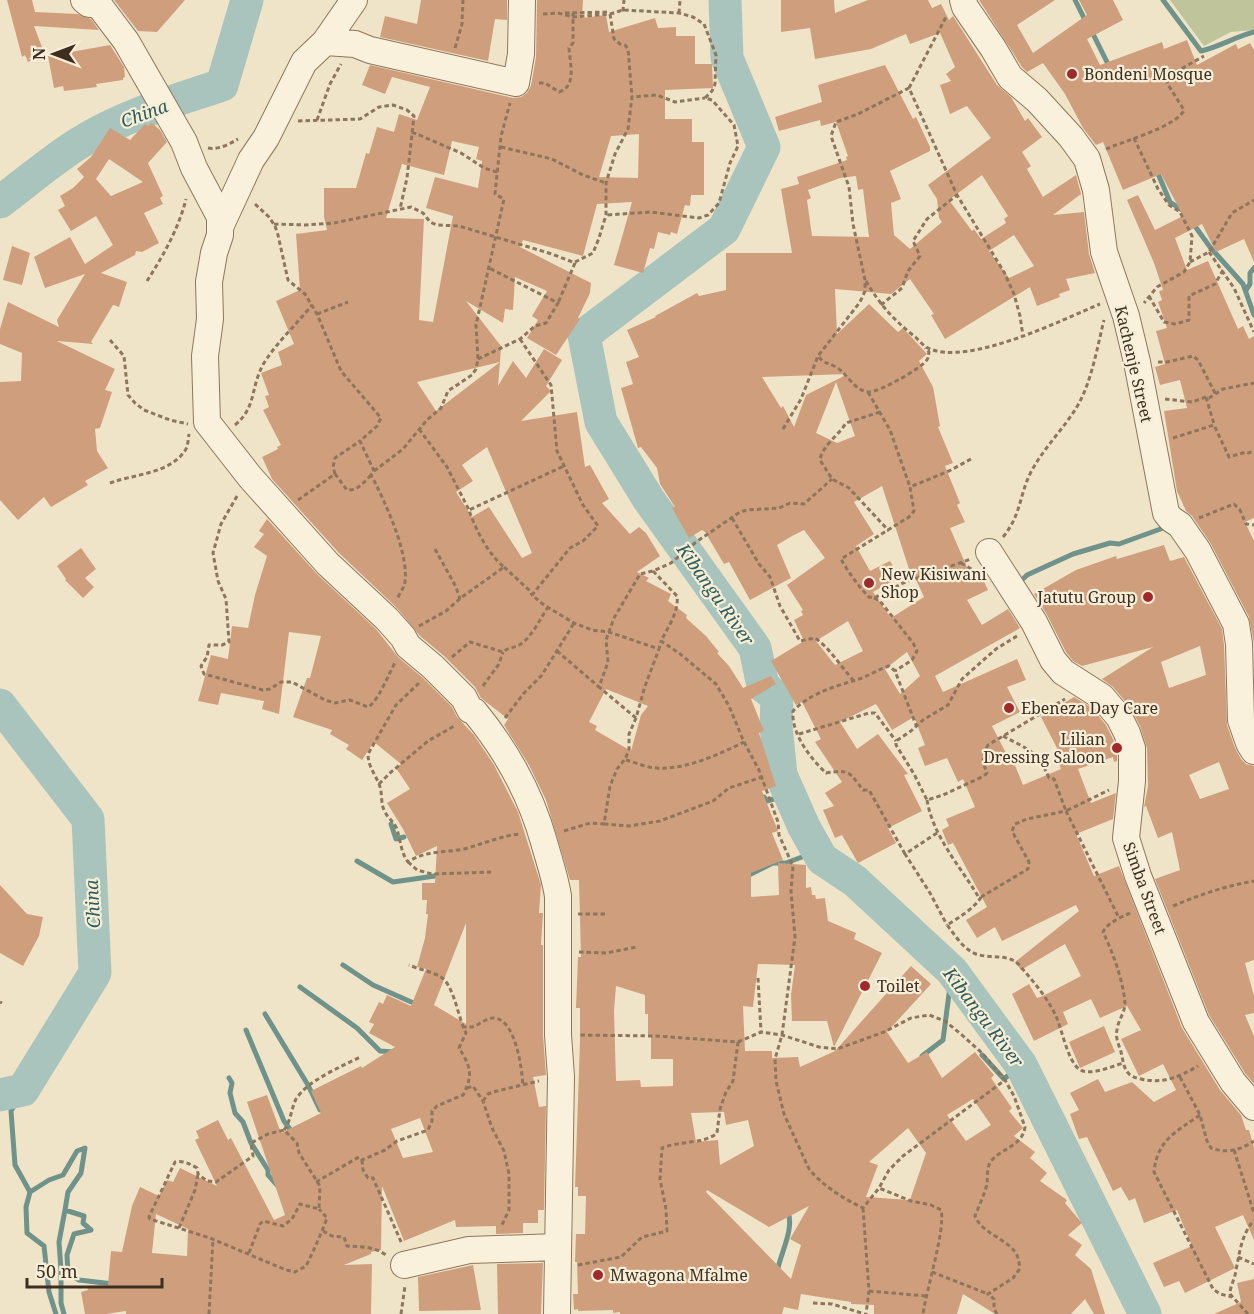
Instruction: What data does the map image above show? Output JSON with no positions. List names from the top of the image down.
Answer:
{
  "streets": {
    "street": ["Kachenje Street", "Simba Street"]
  },
  "water": ["China", "Kibangu River"],
  "places": [
    "Bondeni Mosque",
    "New Kisiwani Shop",
    "Jatutu Group",
    "Ebeneza Day Care",
    "Lilian Dressing Saloon",
    "Toilet",
    "Mwagona Mfalme"
  ],
  "scale_bar": "50 m",
  "north": "left"
}
